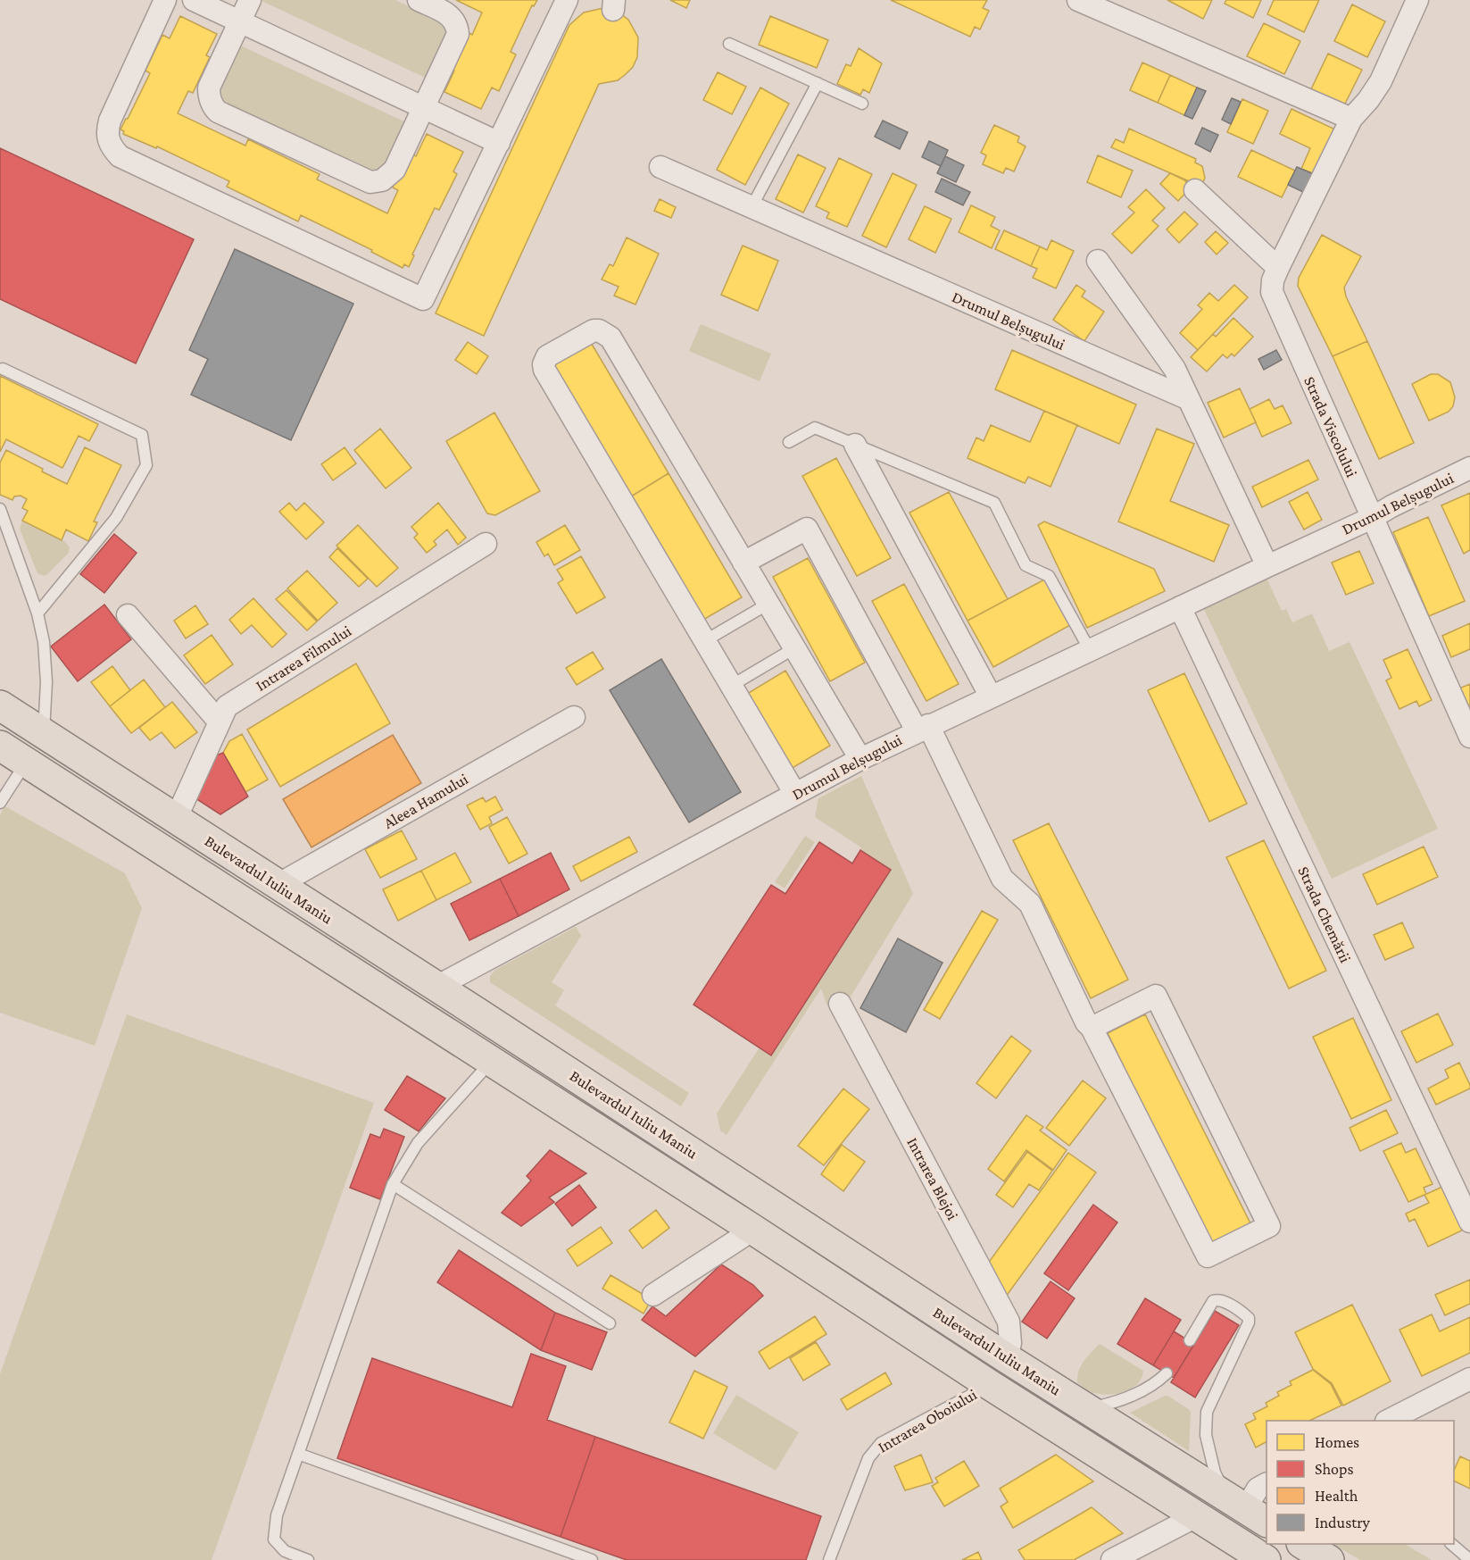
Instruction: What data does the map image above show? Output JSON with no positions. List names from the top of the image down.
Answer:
{
  "streets": {
    "main road": ["Bulevardul Iuliu Maniu"],
    "street": [
      "Drumul Belșugului",
      "Strada Viscolului",
      "Intrarea Filmului",
      "Aleea Hamului",
      "Strada Chemării",
      "Intrarea Blejoi"
    ],
    "lane": ["Intrarea Oboiului"]
  },
  "crossings": [
    ["Drumul Belșugului", "Strada Viscolului"],
    ["Drumul Belșugului", "Bulevardul Iuliu Maniu"],
    ["Drumul Belșugului", "Strada Chemării"],
    ["Intrarea Filmului", "Bulevardul Iuliu Maniu"],
    ["Aleea Hamului", "Bulevardul Iuliu Maniu"],
    ["Bulevardul Iuliu Maniu", "Intrarea Blejoi"],
    ["Bulevardul Iuliu Maniu", "Intrarea Oboiului"]
  ],
  "legend": [
    "Homes",
    "Shops",
    "Health",
    "Industry"
  ]
}
